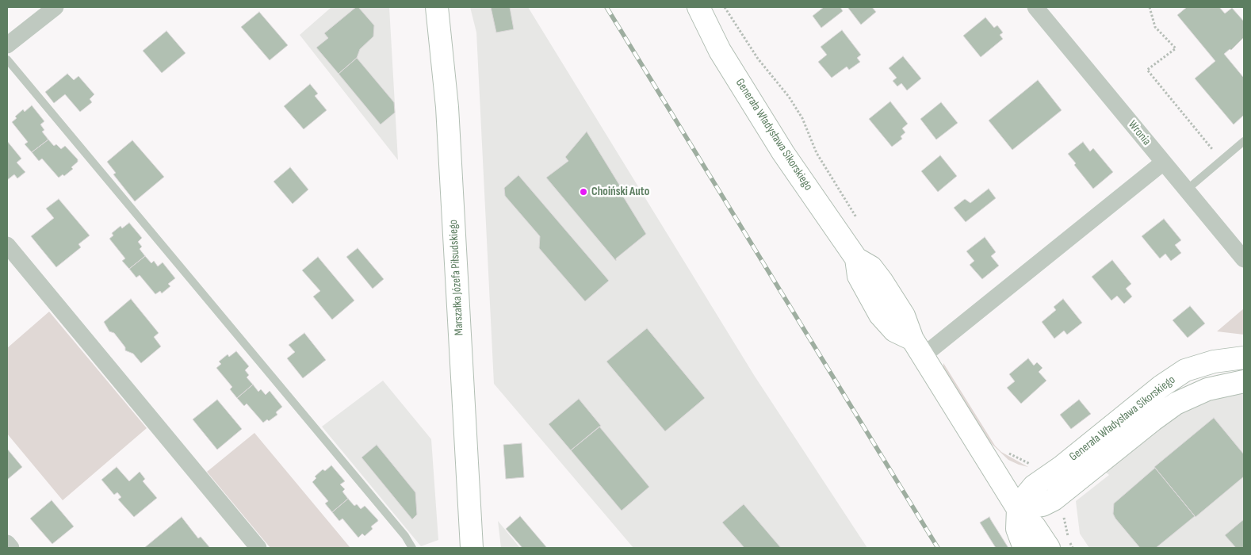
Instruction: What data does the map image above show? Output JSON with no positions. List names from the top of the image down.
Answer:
{
  "streets": {
    "main road": ["Generała Władysława Sikorskiego", "Marszałka Józefa Piłsudskiego"],
    "street": ["Wronia"]
  },
  "places": ["Choiński Auto"]
}
